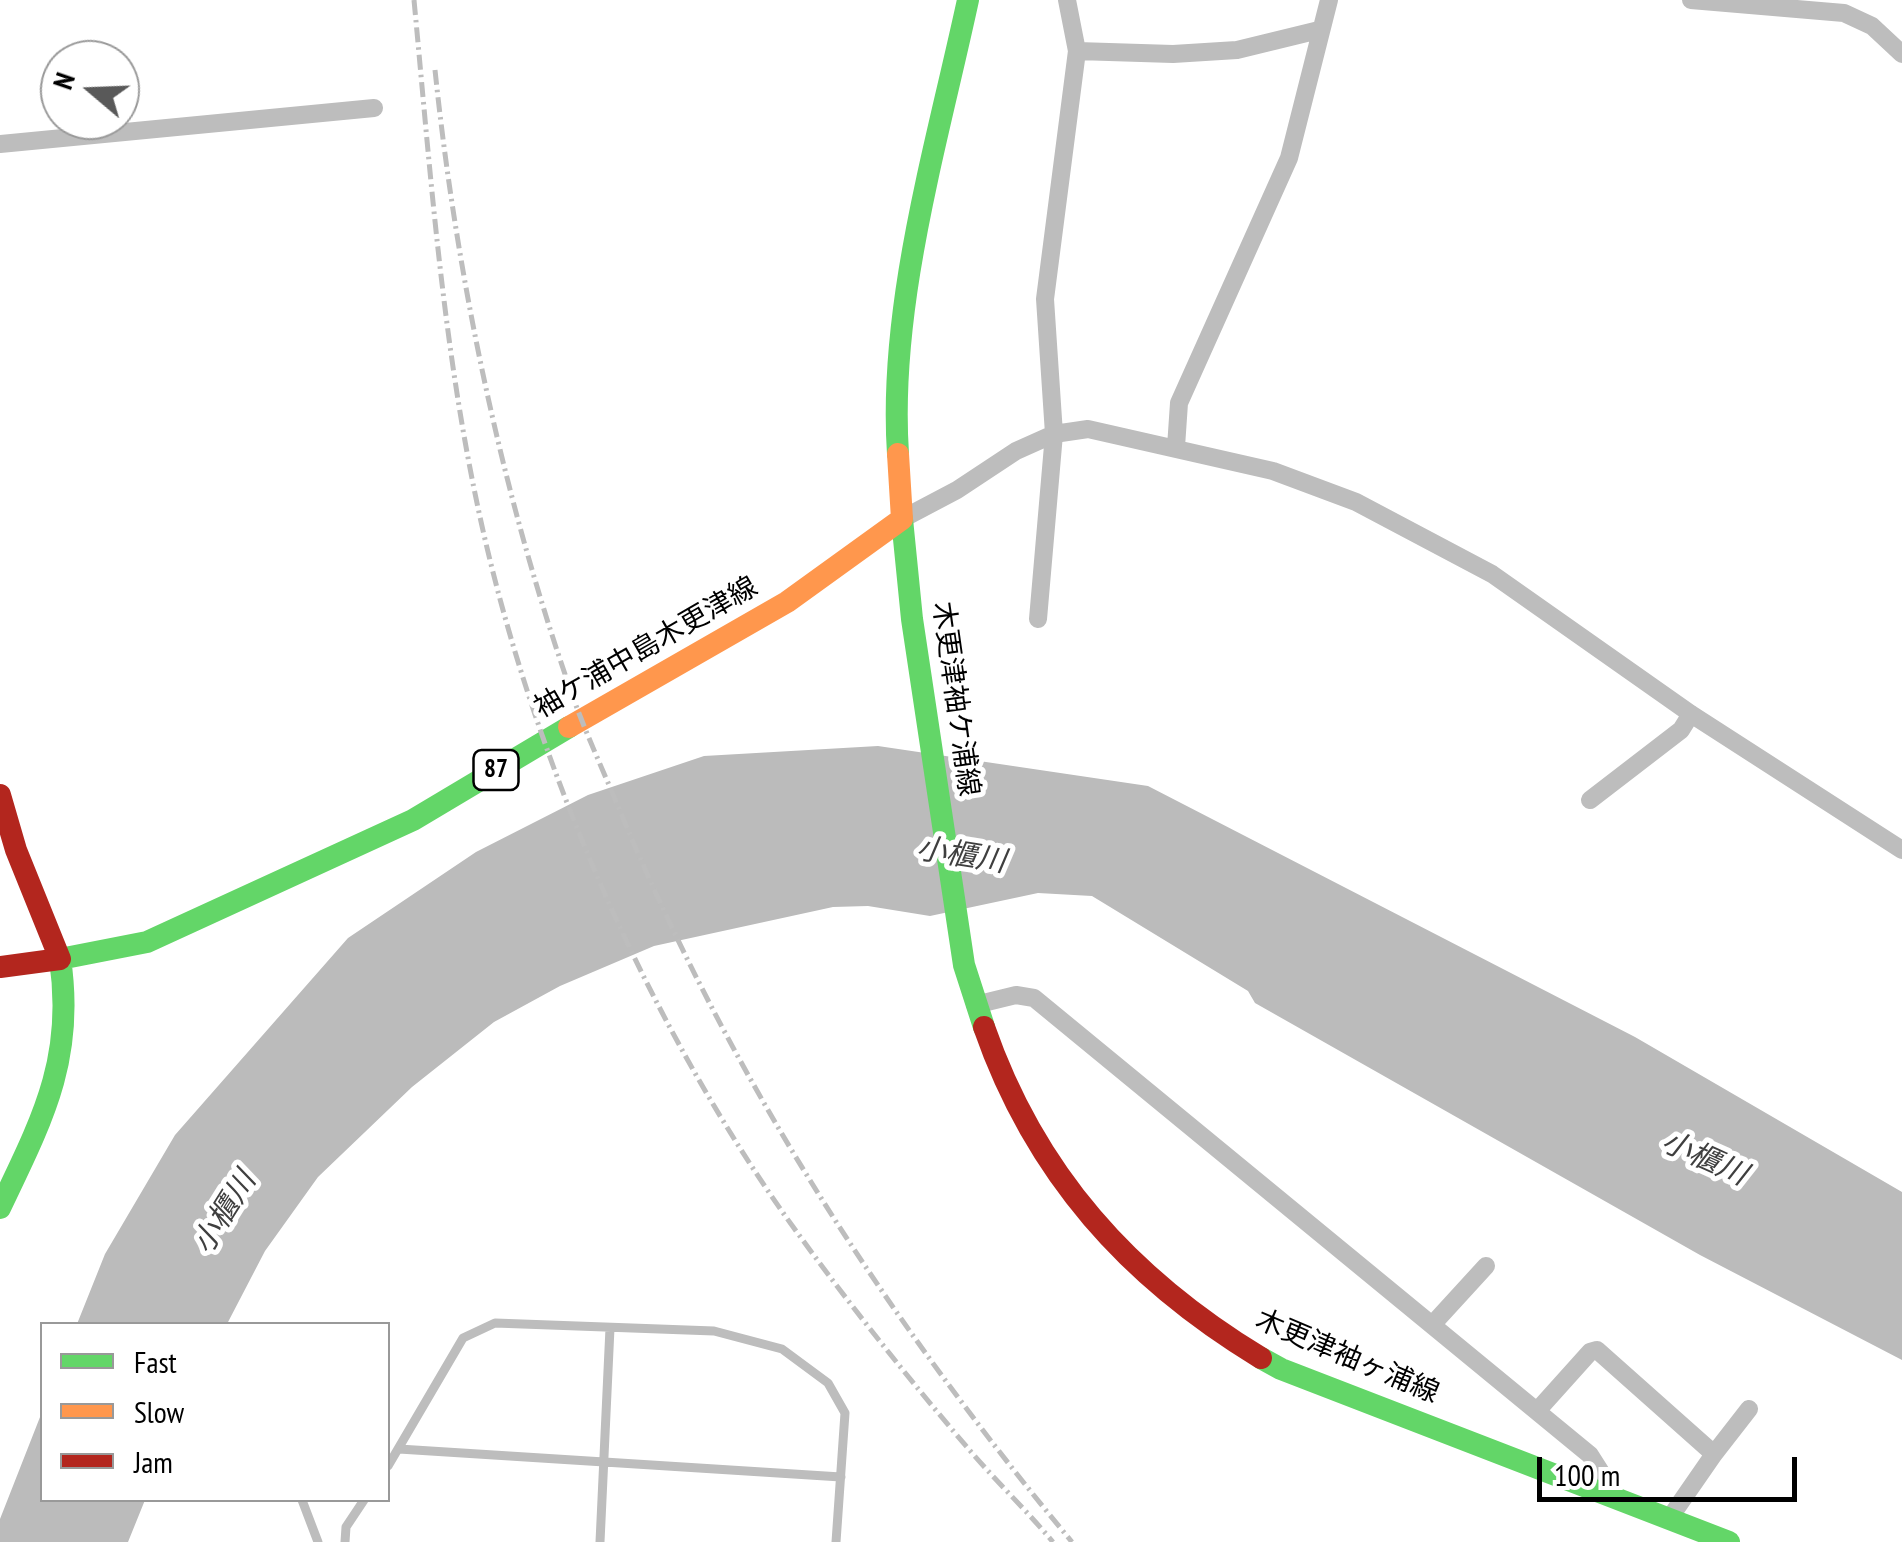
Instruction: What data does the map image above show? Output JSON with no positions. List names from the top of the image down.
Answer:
{
  "streets": {
    "main road": [
      "袖ケ浦中島木更津線",
      "木更津袖ケ浦線",
      "87",
      "木更津袖ヶ浦線"
    ]
  },
  "crossings": [
    ["袖ケ浦中島木更津線", "木更津袖ケ浦線"],
    ["木更津袖ケ浦線", "木更津袖ヶ浦線"]
  ],
  "water": ["小櫃川"],
  "legend": ["Fast", "Slow", "Jam"],
  "scale_bar": "100 m",
  "north": "left"
}
